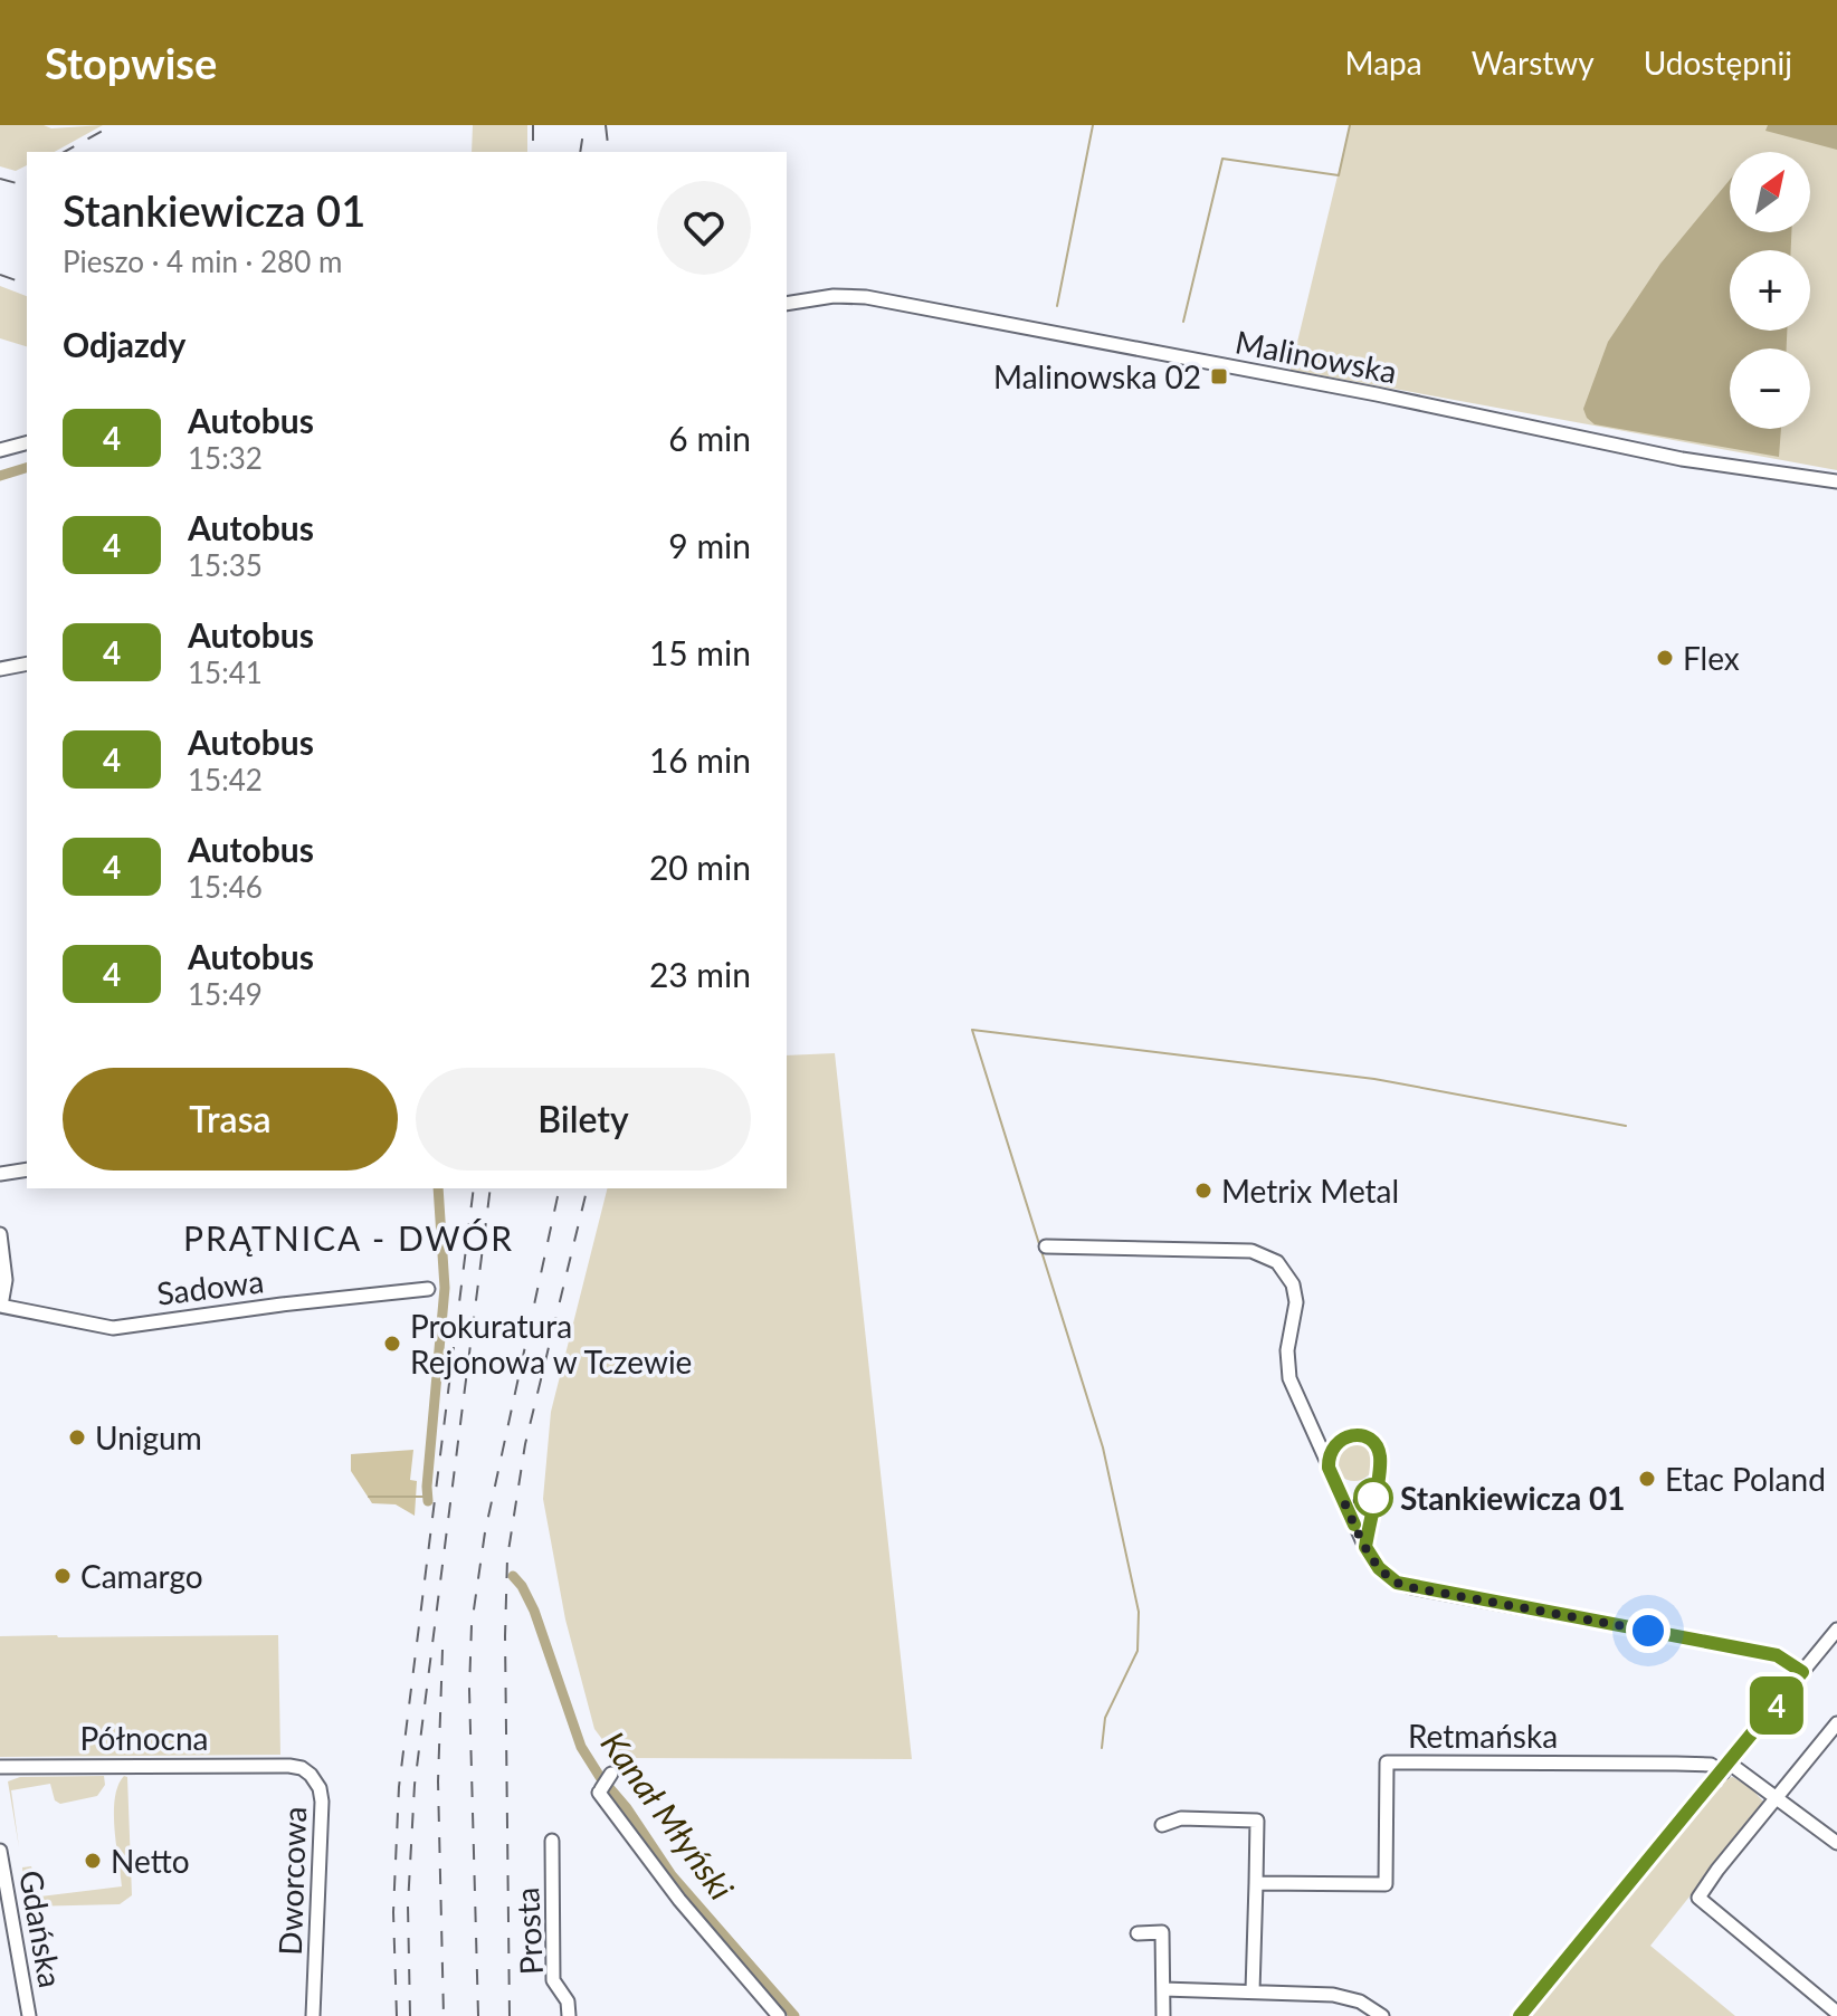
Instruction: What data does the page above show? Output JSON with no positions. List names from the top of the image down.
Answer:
{
  "streets": {
    "street": [
      "Malinowska",
      "Sadowa",
      "Retmańska",
      "Północna",
      "Dworcowa",
      "Gdańska",
      "Prosta"
    ]
  },
  "crossings": [
    ["Północna", "Dworcowa"]
  ],
  "districts": ["PRĄTNICA - DWÓR"],
  "water": ["Kanał Młyński"],
  "places": {
    "transit": ["Malinowska 02"],
    "other": [
      "Flex",
      "Metrix Metal",
      "Prokuratura Rejonowa w Tczewie",
      "Unigum",
      "Etac Poland",
      "Stankiewicza 01",
      "Camargo",
      "Netto"
    ]
  },
  "lines": ["bus line 4"],
  "north": "top right",
  "page": {
    "header": "Stopwise",
    "nav": ["Mapa", "Warstwy", "Udostępnij"],
    "on_map": "4",
    "map_buttons": ["+", "−"],
    "heading": [
      ["Stankiewicza 01", "Pieszo · 4 min · 280 m"],
      "Odjazdy"
    ],
    "list": [
      {
        "mark": "4",
        "name": "Autobus",
        "note": "15:32",
        "value": "6 min"
      },
      {
        "mark": "4",
        "name": "Autobus",
        "note": "15:35",
        "value": "9 min"
      },
      {
        "mark": "4",
        "name": "Autobus",
        "note": "15:41",
        "value": "15 min"
      },
      {
        "mark": "4",
        "name": "Autobus",
        "note": "15:42",
        "value": "16 min"
      },
      {
        "mark": "4",
        "name": "Autobus",
        "note": "15:46",
        "value": "20 min"
      },
      {
        "mark": "4",
        "name": "Autobus",
        "note": "15:49",
        "value": "23 min"
      }
    ],
    "buttons": ["Trasa", "Bilety"]
  }
}
